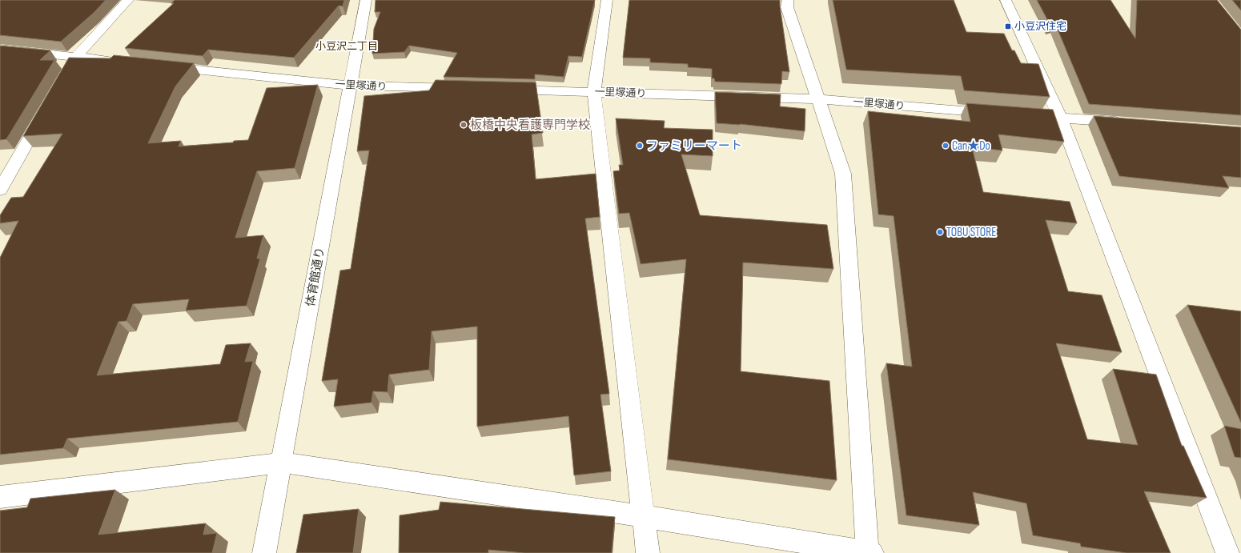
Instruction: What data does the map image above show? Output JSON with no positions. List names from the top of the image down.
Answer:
{
  "streets": {
    "street": ["一里塚通り", "体育館通り"]
  },
  "crossings": [
    ["一里塚通り", "体育館通り"]
  ],
  "districts": ["小豆沢二丁目"],
  "places": {
    "transit": ["小豆沢住宅"],
    "other": [
      "板橋中央看護専門学校",
      "ファミリーマート",
      "Can★Do",
      "TOBU STORE"
    ]
  }
}
